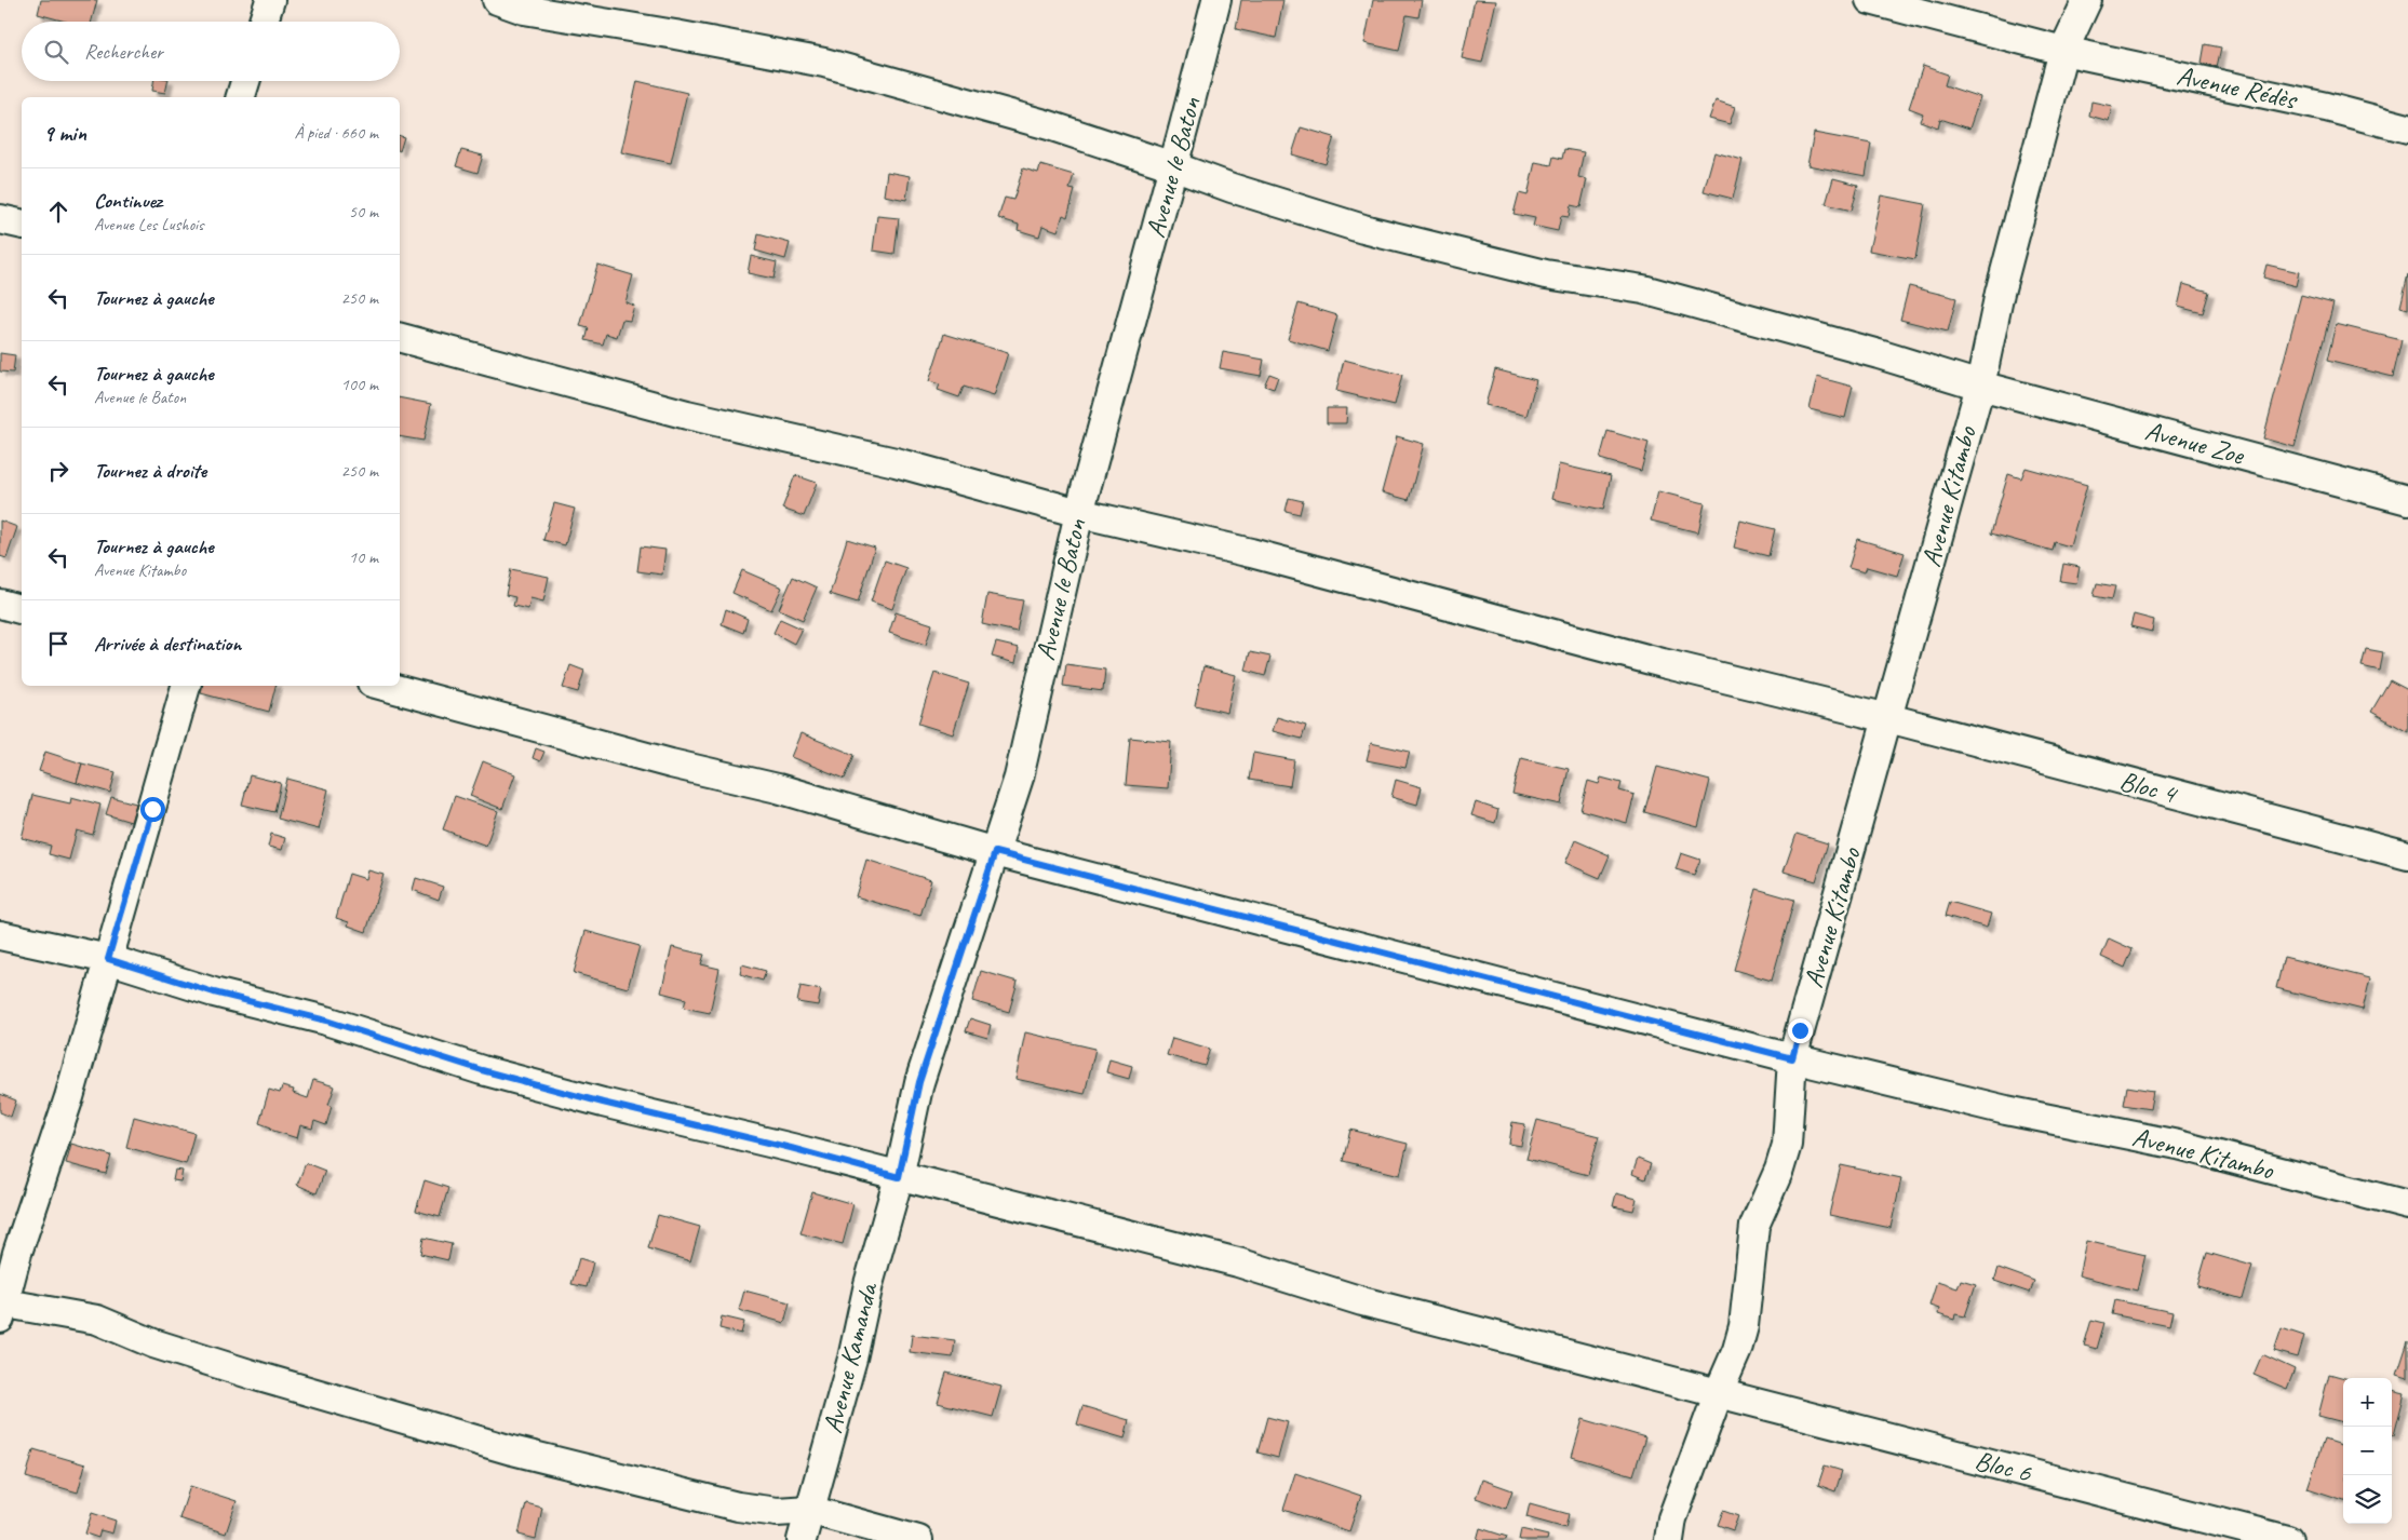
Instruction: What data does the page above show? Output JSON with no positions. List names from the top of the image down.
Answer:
{
  "streets": {
    "street": [
      "Avenue Rédès",
      "Avenue le Baton",
      "Avenue Zoe",
      "Avenue Kitambo",
      "Bloc 4",
      "Avenue Kamanda",
      "Bloc 6"
    ]
  },
  "crossings": [
    ["Avenue Rédès", "Avenue Kitambo"],
    ["Avenue le Baton", "Avenue Zoe"],
    ["Avenue le Baton", "Bloc 4"],
    ["Avenue le Baton", "Avenue Kamanda"],
    ["Avenue le Baton", "Bloc 6"],
    ["Avenue Zoe", "Avenue Kitambo"],
    ["Avenue Kitambo", "Bloc 4"],
    ["Avenue Kamanda", "Bloc 6"]
  ],
  "page": {
    "search": "Rechercher",
    "heading": ["9 min", "À pied · 660 m"],
    "list": [
      ["Continuez", "Avenue Les Lushois", "50 m"],
      ["Tournez à gauche", "250 m"],
      ["Tournez à gauche", "Avenue le Baton", "100 m"],
      ["Tournez à droite", "250 m"],
      ["Tournez à gauche", "Avenue Kitambo", "10 m"],
      "Arrivée à destination"
    ],
    "map_buttons": ["+", "−"]
  }
}
